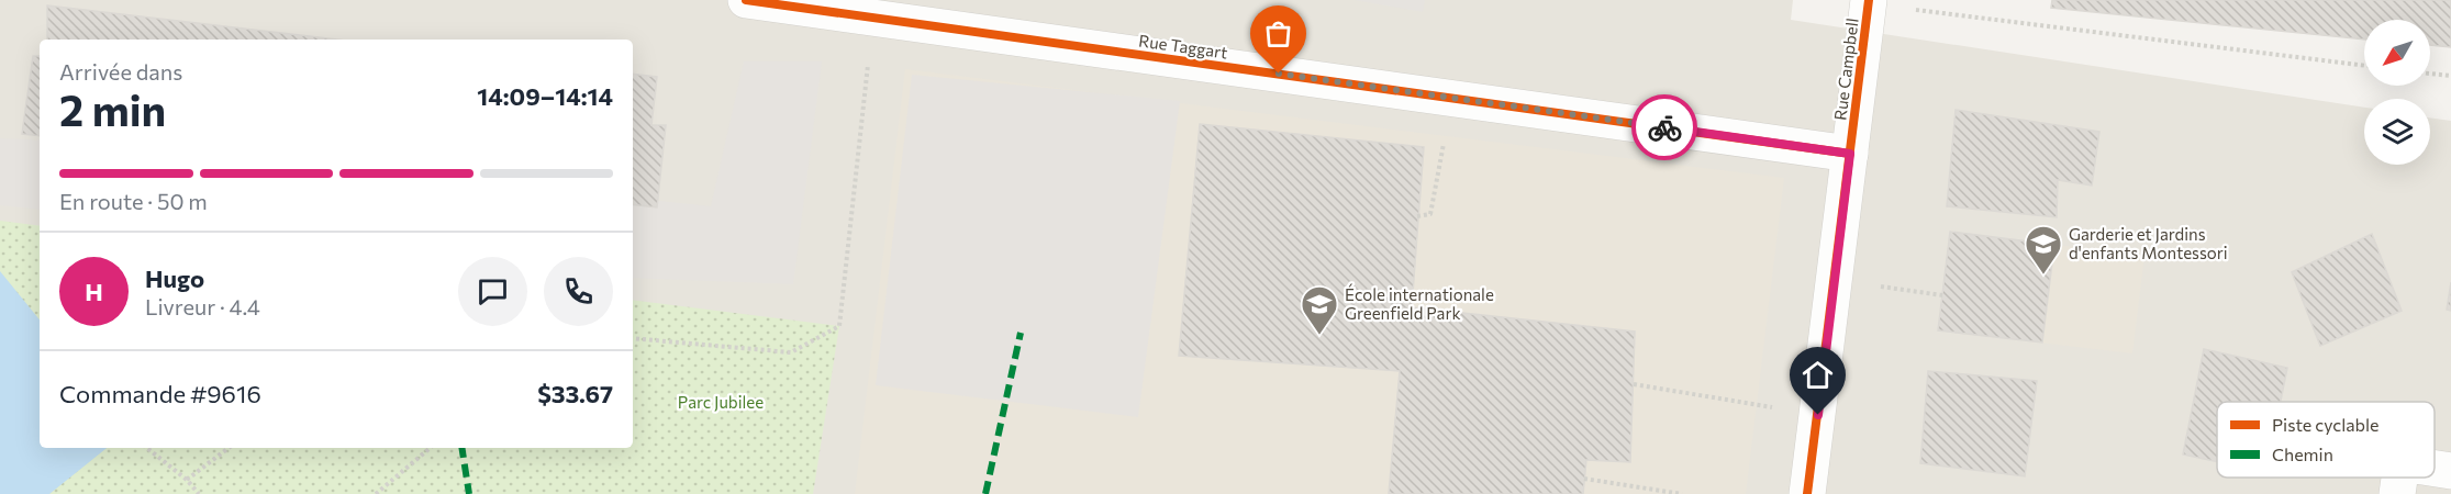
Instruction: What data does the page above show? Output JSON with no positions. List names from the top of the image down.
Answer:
{
  "streets": {
    "street": ["Rue Taggart", "Rue Campbell"]
  },
  "crossings": [
    ["Rue Taggart", "Rue Campbell"]
  ],
  "parks": ["Parc Jubilee"],
  "places": {
    "school or university": ["Garderie et Jardins d'enfants Montessori", "École internationale Greenfield Park"]
  },
  "legend": ["Piste cyclable", "Chemin"],
  "north": "bottom left",
  "page": {
    "heading": ["2 min", "Arrivée dans", "14:09–14:14"],
    "panel": [
      "Hugo",
      "Livreur · 4.4",
      "Commande #9616",
      "$33.67"
    ],
    "bar": "En route · 50 m",
    "round": "H"
  }
}
